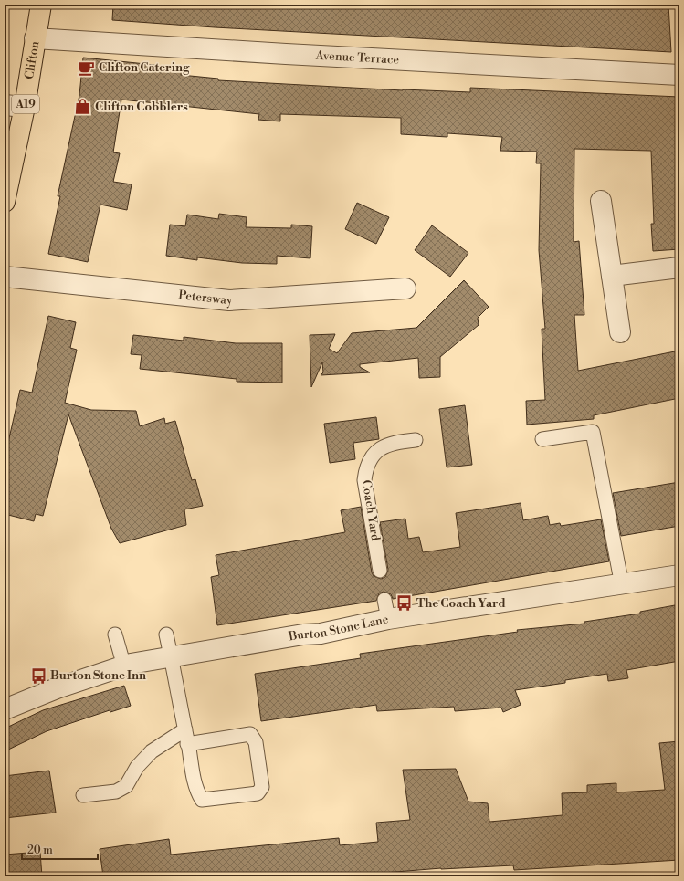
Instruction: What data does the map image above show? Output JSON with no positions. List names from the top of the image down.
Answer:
{
  "streets": {
    "main road": ["Clifton", "A19"],
    "street": ["Avenue Terrace", "Petersway", "Burton Stone Lane"],
    "lane": ["Coach Yard"]
  },
  "crossings": [
    ["Avenue Terrace", "Clifton"]
  ],
  "places": {
    "cafe": ["Clifton Catering"],
    "shop": ["Clifton Cobblers"],
    "bus stop": ["The Coach Yard", "Burton Stone Inn"]
  },
  "scale_bar": "20 m"
}
